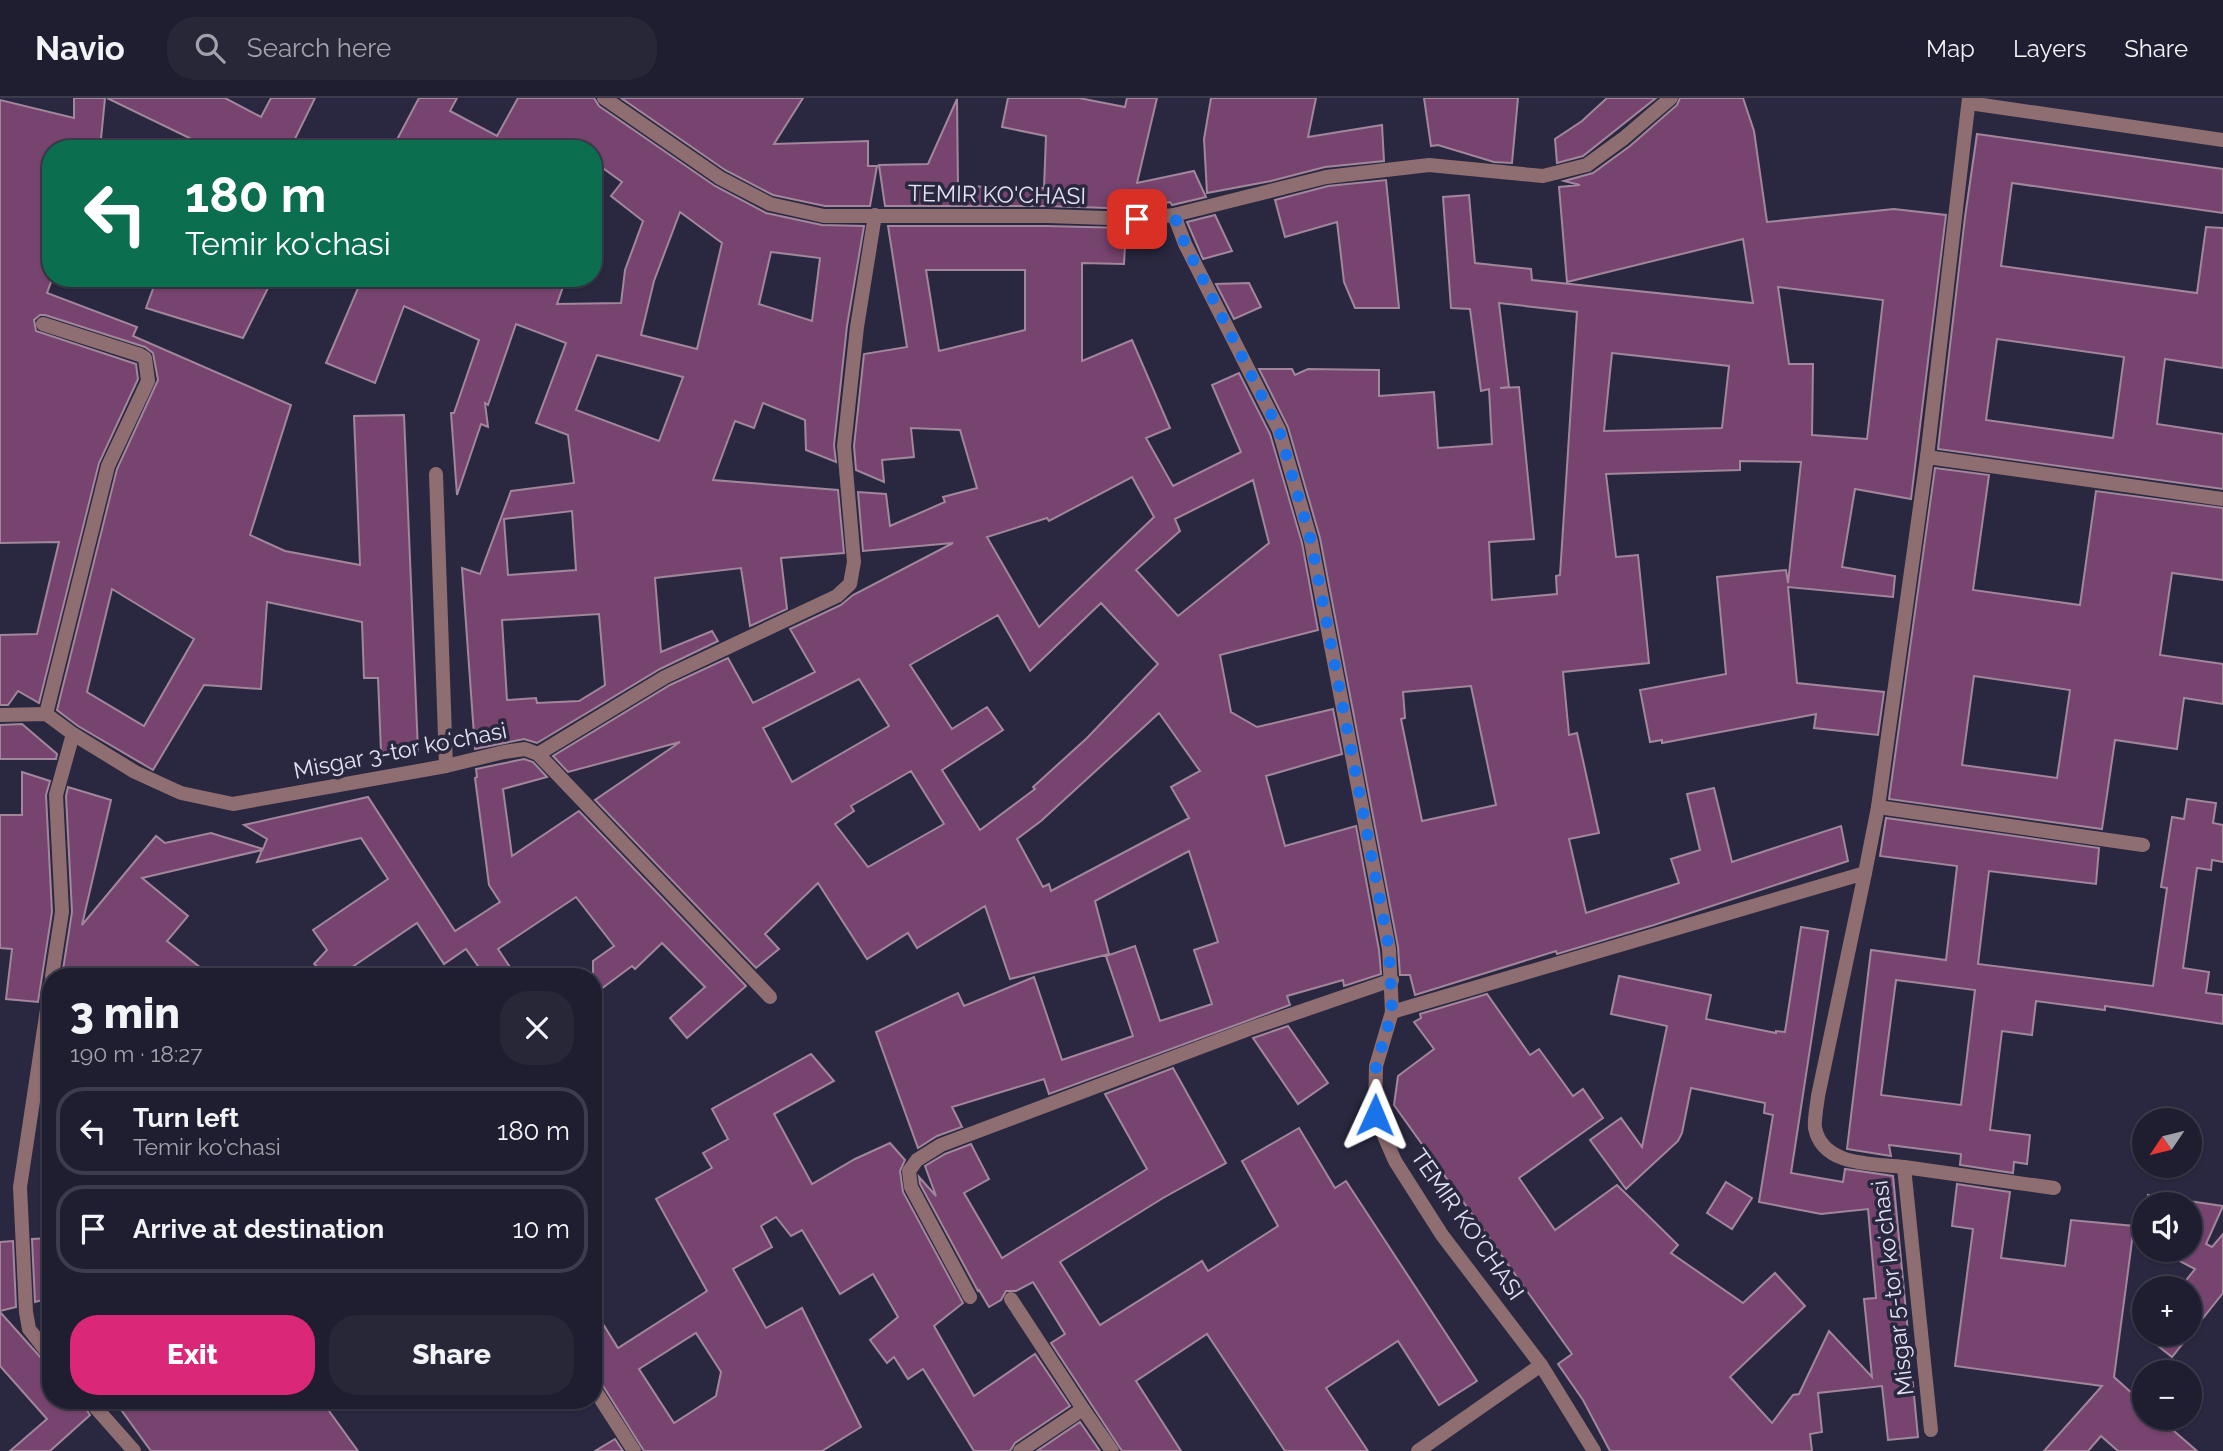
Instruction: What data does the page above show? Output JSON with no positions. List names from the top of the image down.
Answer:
{
  "streets": {
    "street": ["TEMIR KO'CHASI", "Misgar 3-tor koʻchasi", "Misgar 5-tor koʻchasi"]
  },
  "north": "bottom left",
  "page": {
    "header": "Navio",
    "search": "Search here",
    "nav": ["Map", "Layers", "Share"],
    "turn": ["180 m", "Temir ko'chasi"],
    "heading": ["3 min", "190 m · 18:27"],
    "list": [
      {
        "name": "Turn left",
        "note": "Temir ko'chasi",
        "value": "180 m"
      },
      {
        "name": "Arrive at destination",
        "value": "10 m"
      }
    ],
    "map_buttons": ["+", "−"],
    "buttons": ["Exit", "Share"]
  }
}
